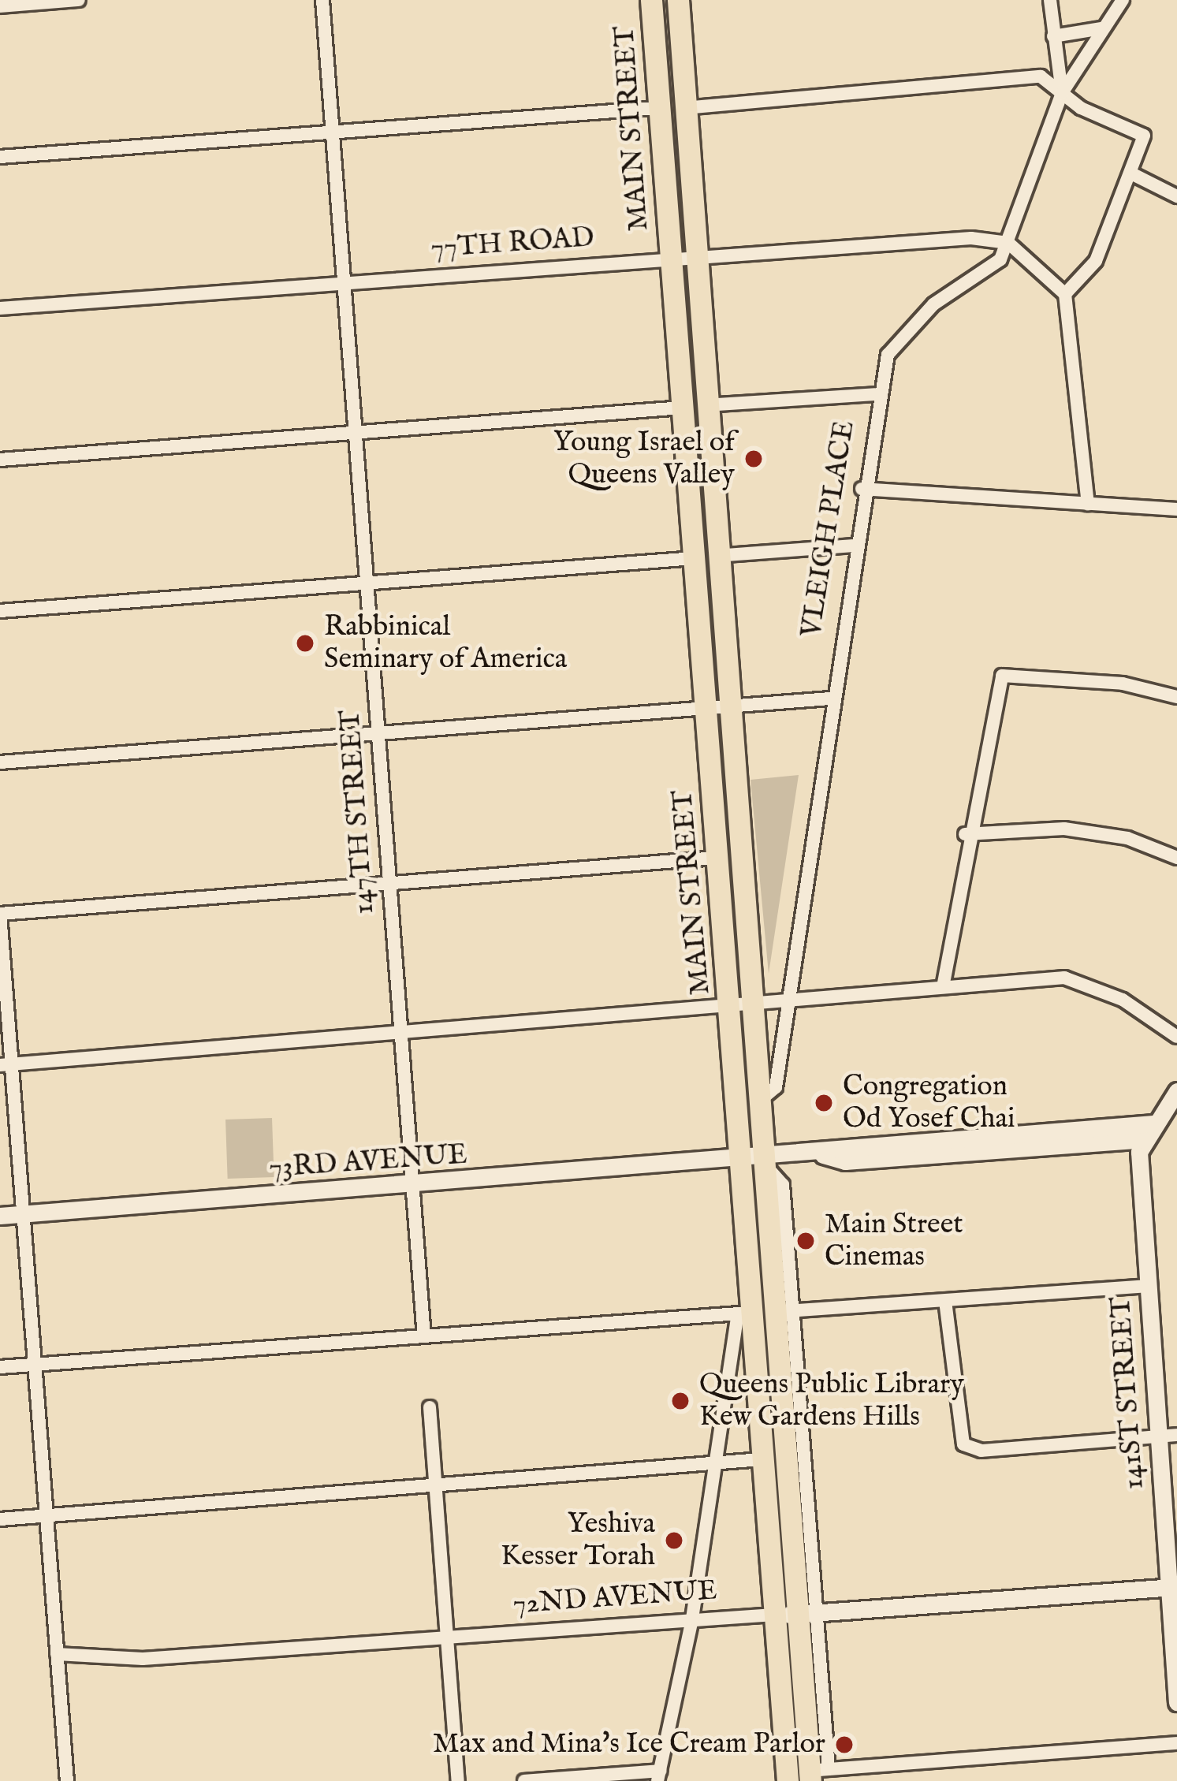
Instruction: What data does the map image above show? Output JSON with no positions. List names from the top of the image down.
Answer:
{
  "streets": {
    "main road": ["MAIN STREET"],
    "street": [
      "77TH ROAD",
      "VLEIGH PLACE",
      "147TH STREET",
      "73RD AVENUE",
      "141ST STREET",
      "72ND AVENUE"
    ]
  },
  "crossings": [
    ["MAIN STREET", "77TH ROAD"],
    ["MAIN STREET", "VLEIGH PLACE"],
    ["MAIN STREET", "73RD AVENUE"],
    ["MAIN STREET", "72ND AVENUE"],
    ["77TH ROAD", "VLEIGH PLACE"],
    ["77TH ROAD", "147TH STREET"],
    ["147TH STREET", "73RD AVENUE"],
    ["73RD AVENUE", "141ST STREET"],
    ["141ST STREET", "72ND AVENUE"]
  ],
  "places": [
    "Young Israel of Queens Valley",
    "Rabbinical Seminary of America",
    "Congregation Od Yosef Chai",
    "Main Street Cinemas",
    "Queens Public Library Kew Gardens Hills",
    "Yeshiva Kesser Torah",
    "Max and Mina's Ice Cream Parlor"
  ]
}
